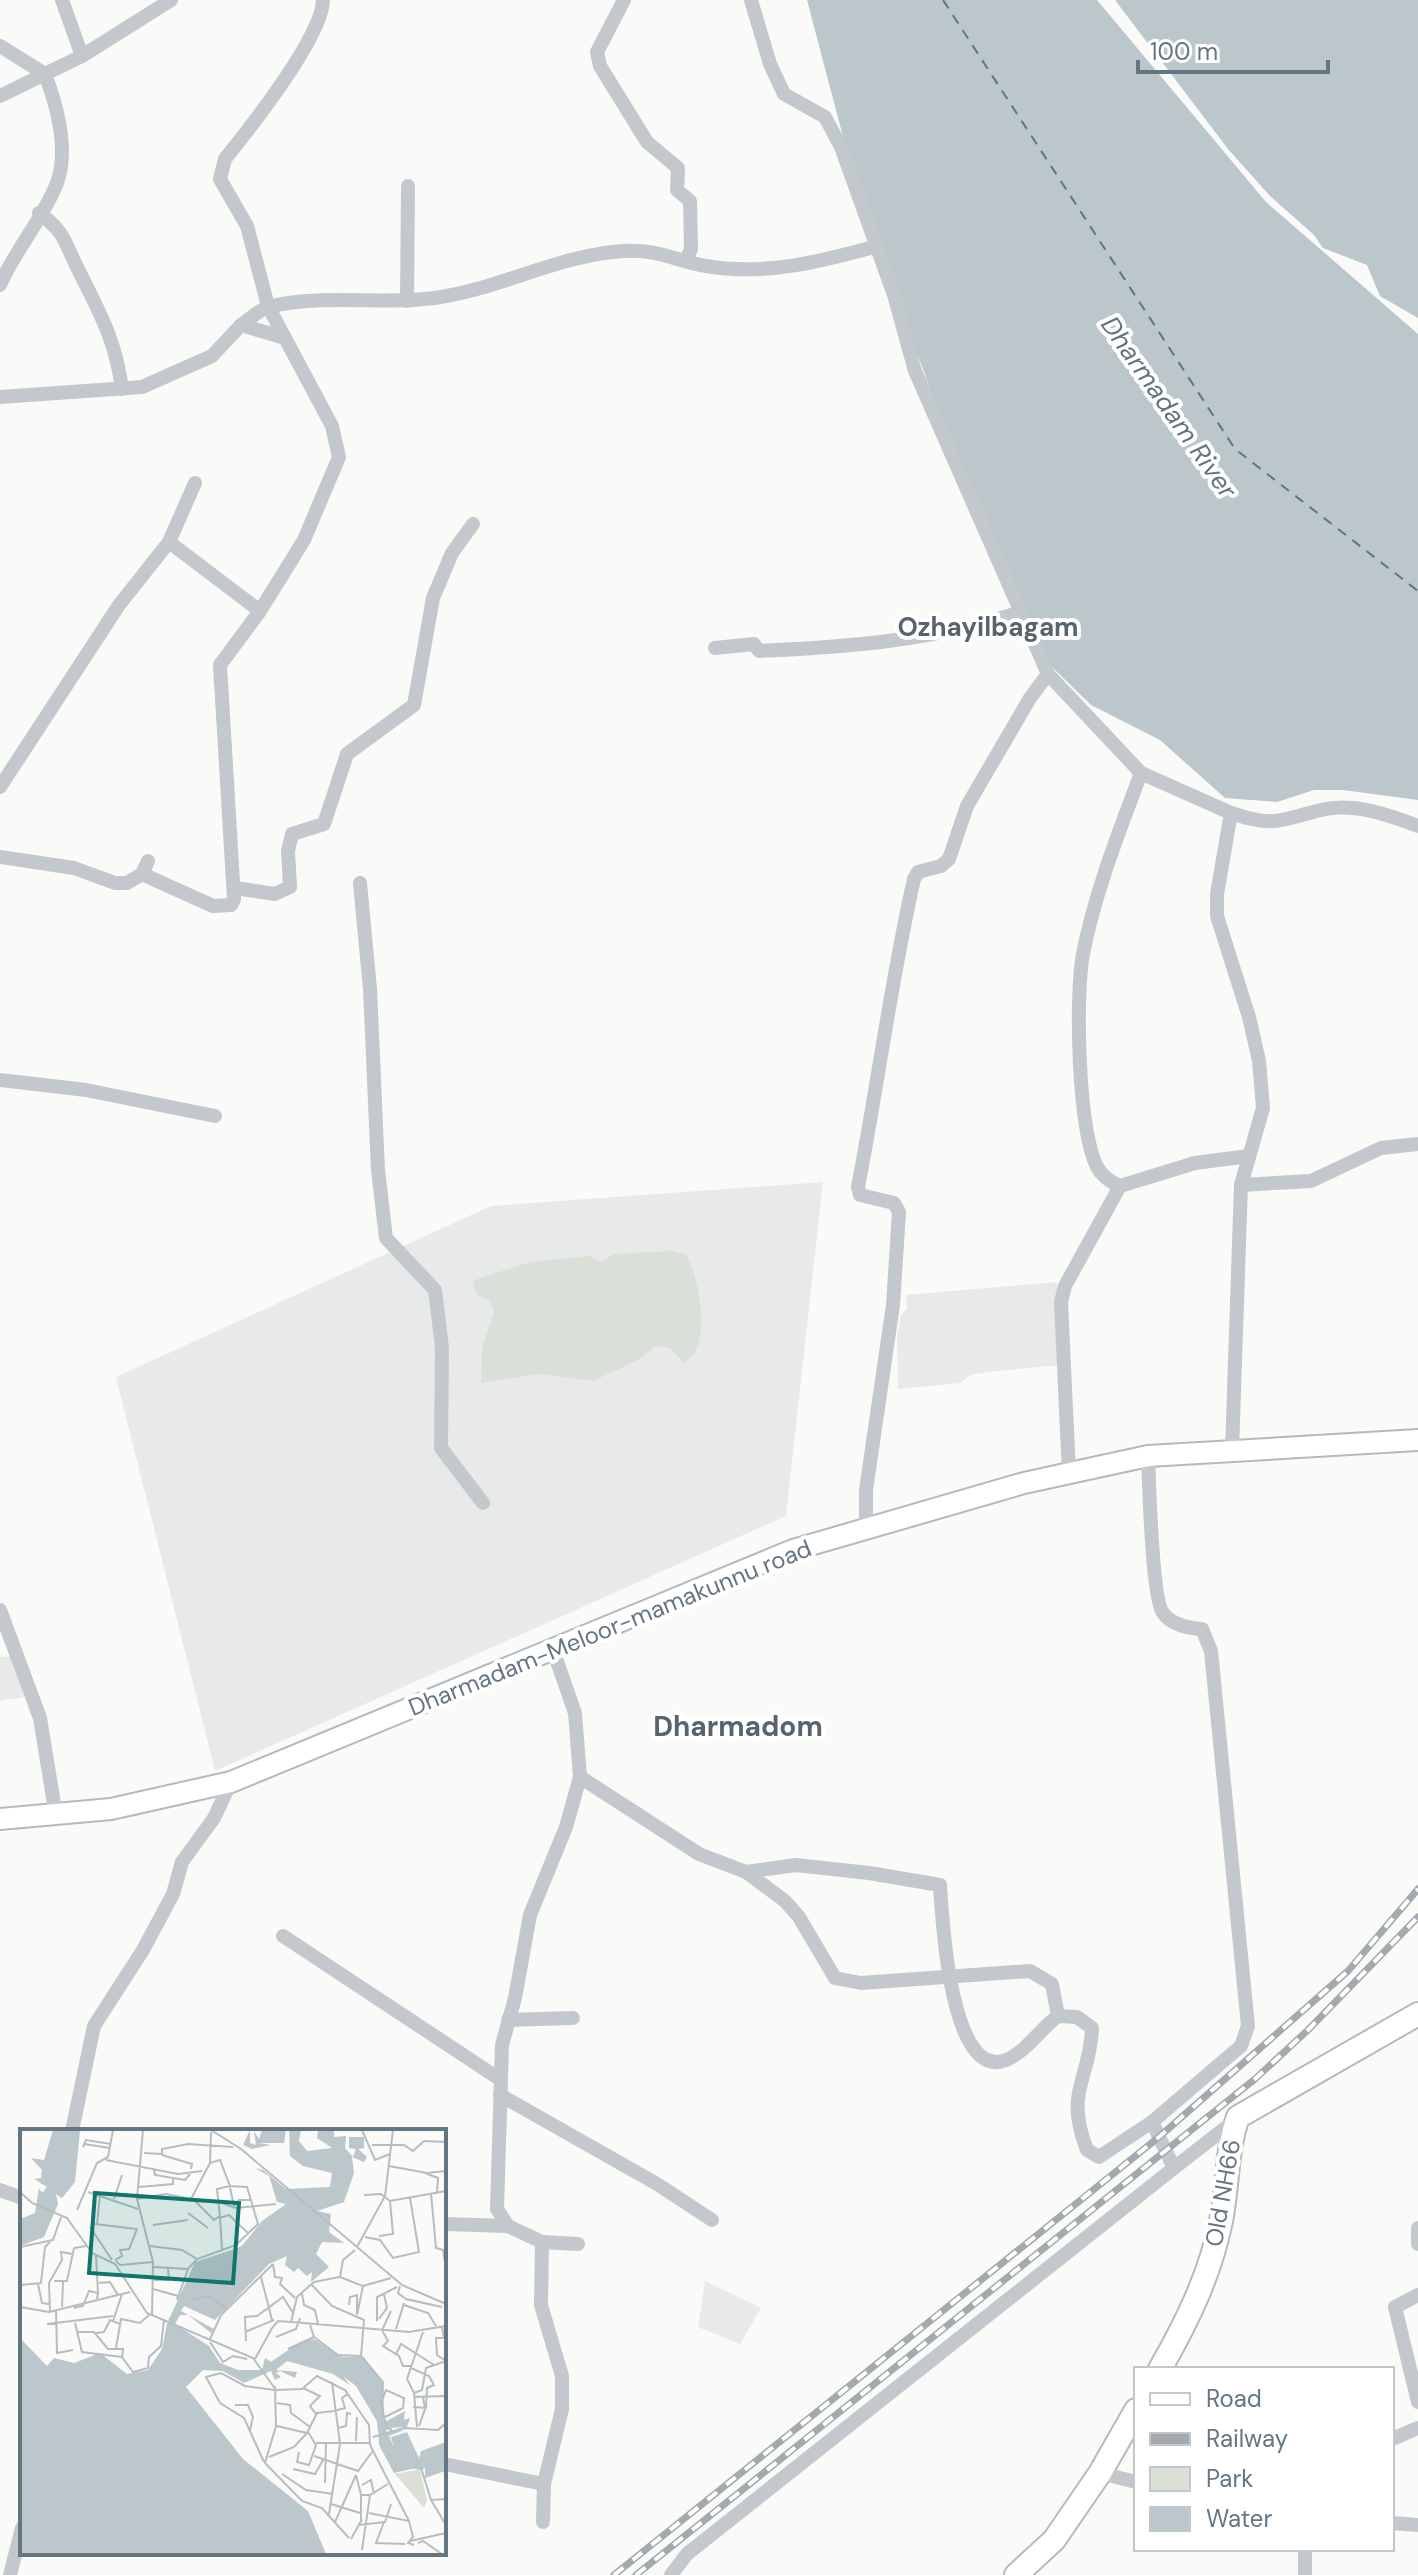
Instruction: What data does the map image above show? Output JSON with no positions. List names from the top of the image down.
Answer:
{
  "streets": {
    "main road": ["Dharmadam-Meloor-mamakunnu road", "Old NH66"]
  },
  "districts": ["Ozhayilbagam", "Dharmadom"],
  "water": ["Dharmadam River"],
  "legend": [
    "Road",
    "Railway",
    "Park",
    "Water"
  ],
  "scale_bar": "100 m"
}
